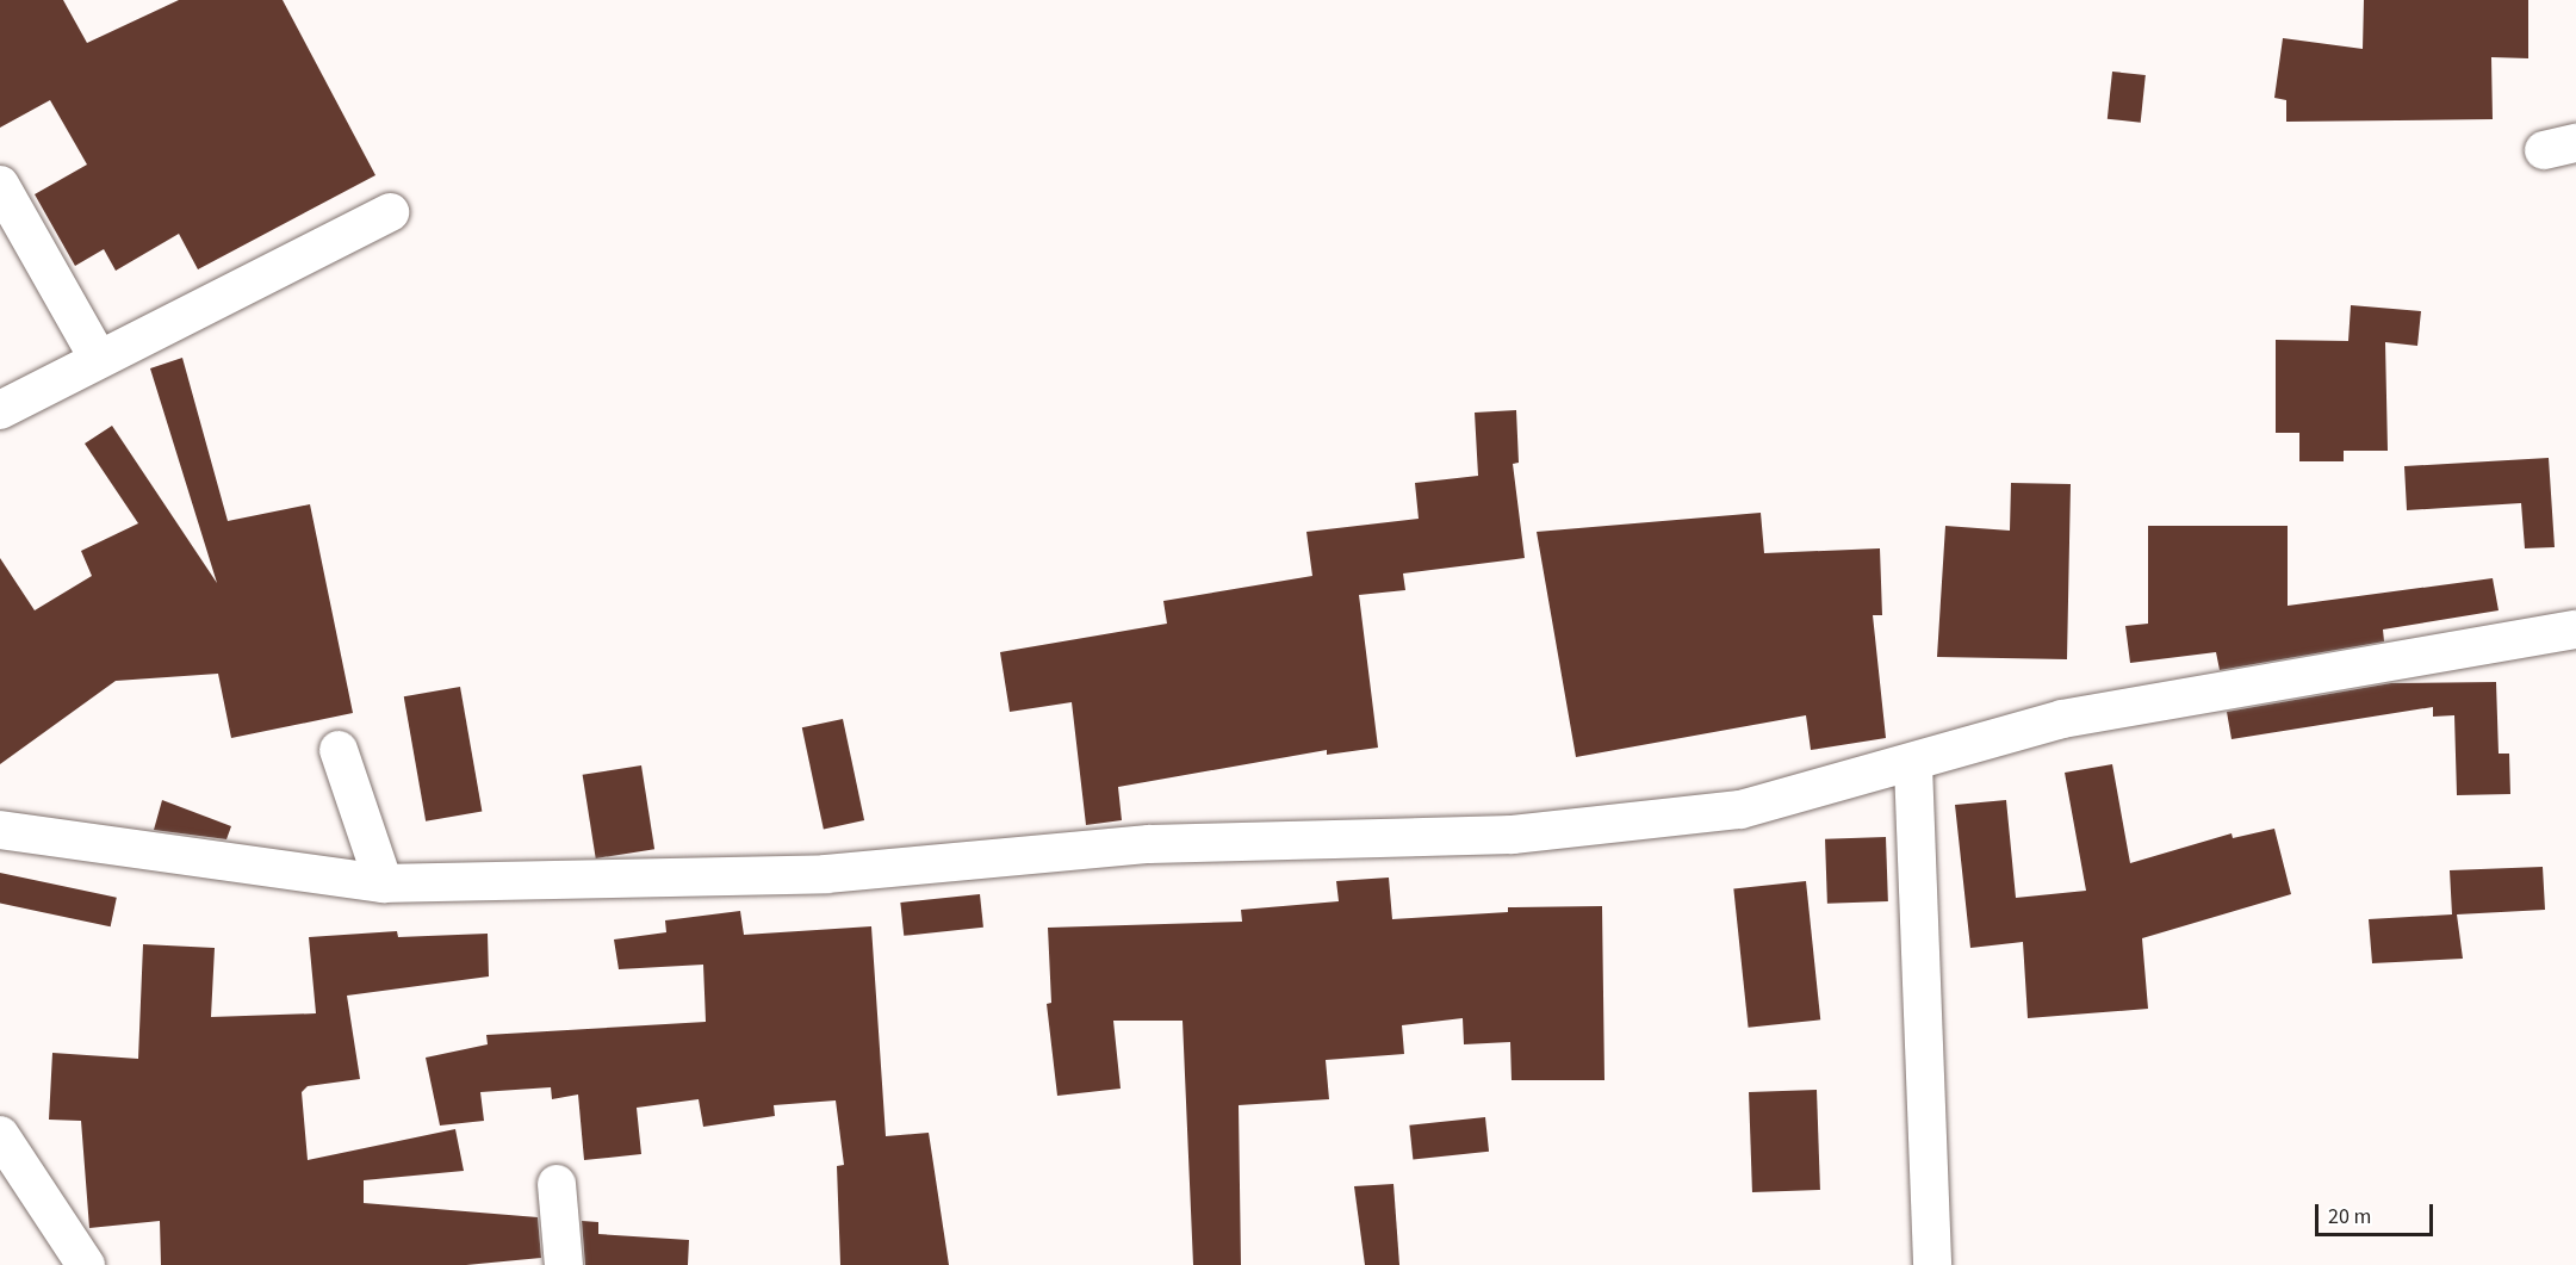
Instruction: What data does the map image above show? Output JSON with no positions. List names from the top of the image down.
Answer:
{
  "scale_bar": "20 m"
}
